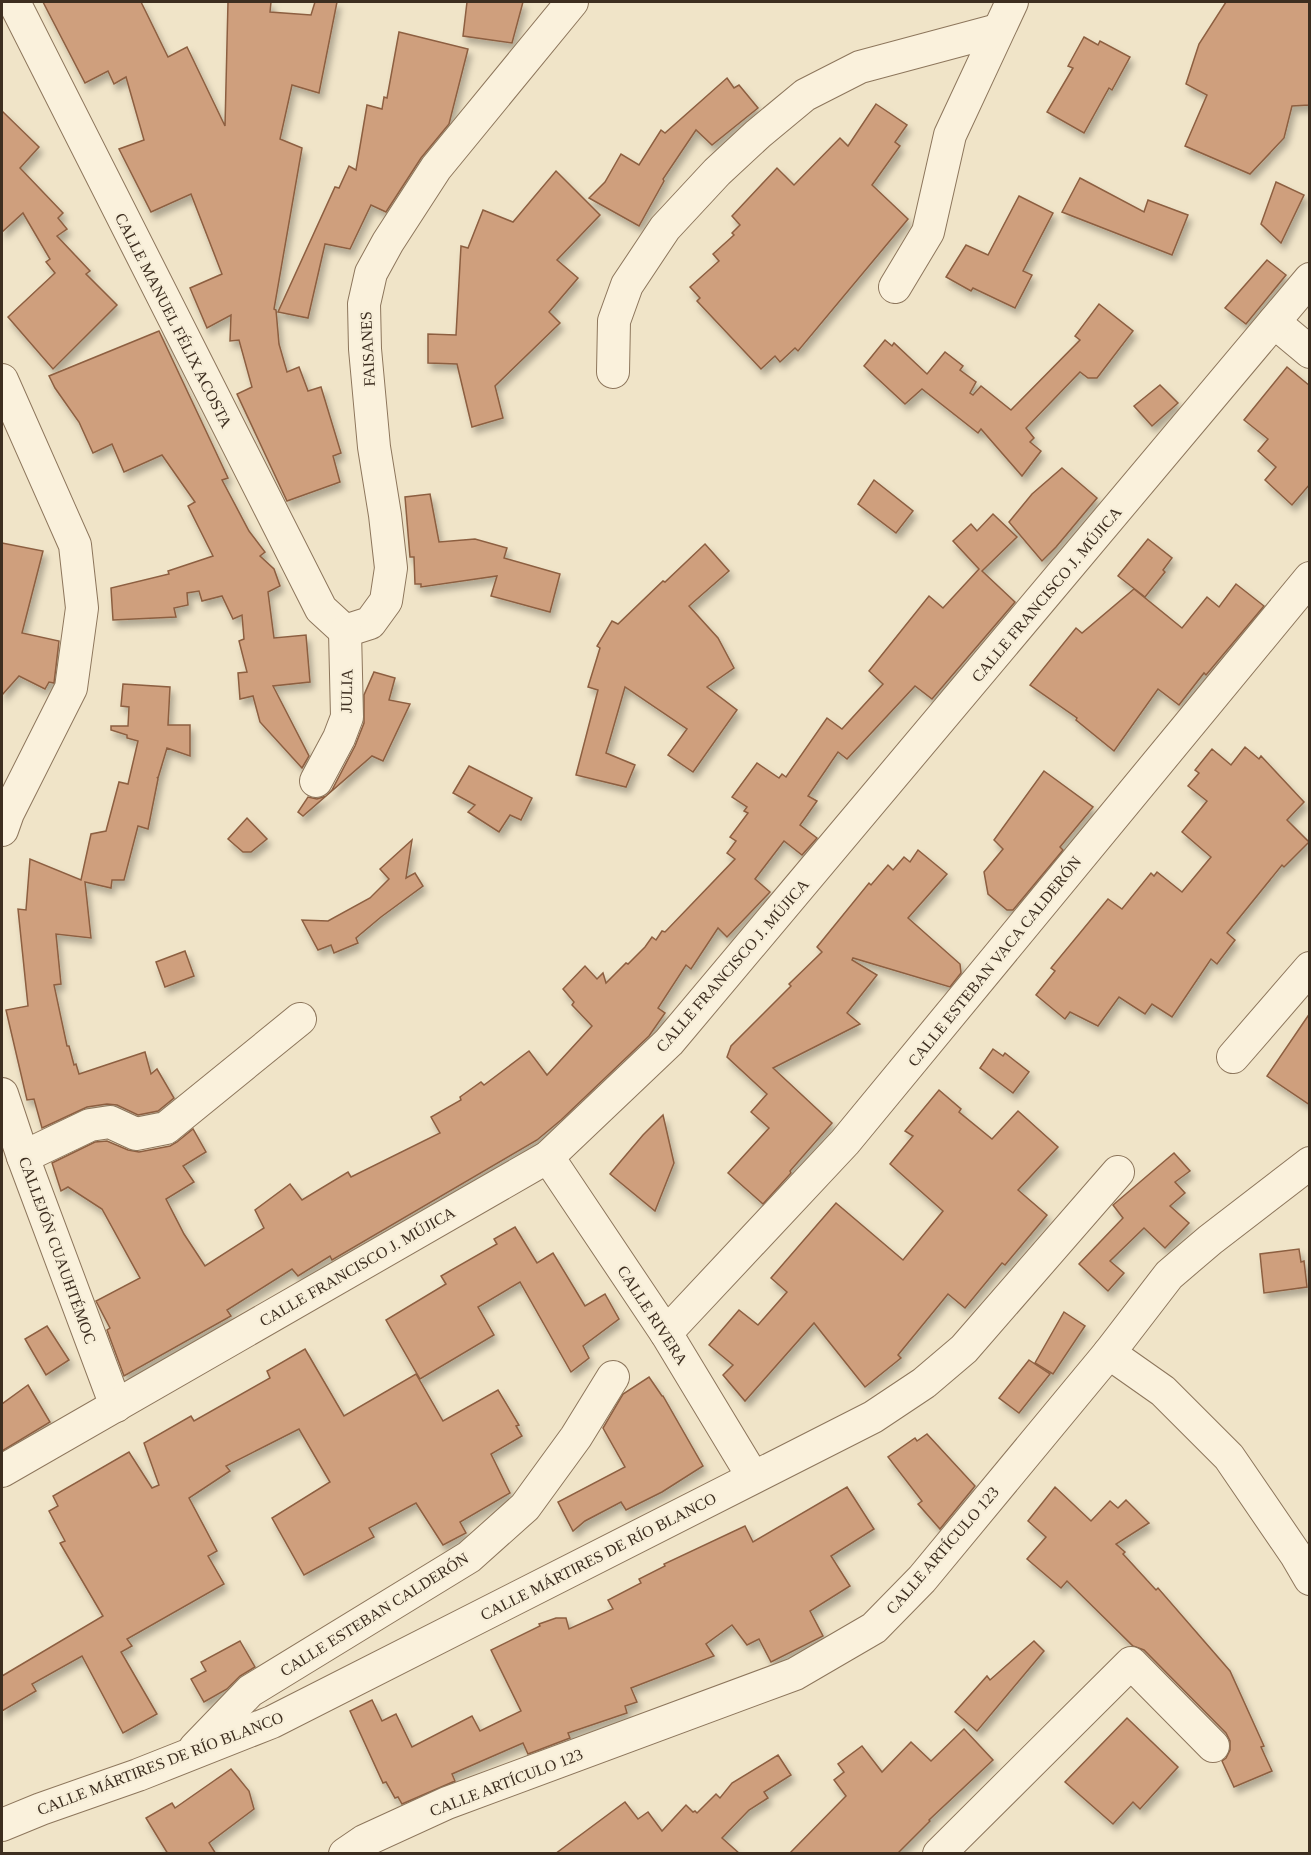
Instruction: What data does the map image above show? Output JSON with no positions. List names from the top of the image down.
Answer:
{
  "streets": {
    "street": [
      "CALLE MANUEL FÉLIX ACOSTA",
      "FAISANES",
      "CALLE FRANCISCO J. MÚJICA",
      "JULIA",
      "CALLE ESTEBAN VACA CALDERÓN",
      "CALLEJÓN CUAUHTÉMOC",
      "CALLE RIVERA",
      "CALLE ARTÍCULO 123",
      "CALLE MÁRTIRES DE RÍO BLANCO",
      "CALLE ESTEBAN CALDERÓN"
    ]
  },
  "crossings": [
    ["CALLE MANUEL FÉLIX ACOSTA", "FAISANES"],
    ["CALLE MANUEL FÉLIX ACOSTA", "JULIA"],
    ["FAISANES", "JULIA"],
    ["CALLE FRANCISCO J. MÚJICA", "CALLEJÓN CUAUHTÉMOC"],
    ["CALLE FRANCISCO J. MÚJICA", "CALLE RIVERA"],
    ["CALLE ESTEBAN VACA CALDERÓN", "CALLE RIVERA"],
    ["CALLE RIVERA", "CALLE MÁRTIRES DE RÍO BLANCO"],
    ["CALLE MÁRTIRES DE RÍO BLANCO", "CALLE ESTEBAN CALDERÓN"]
  ]
}
